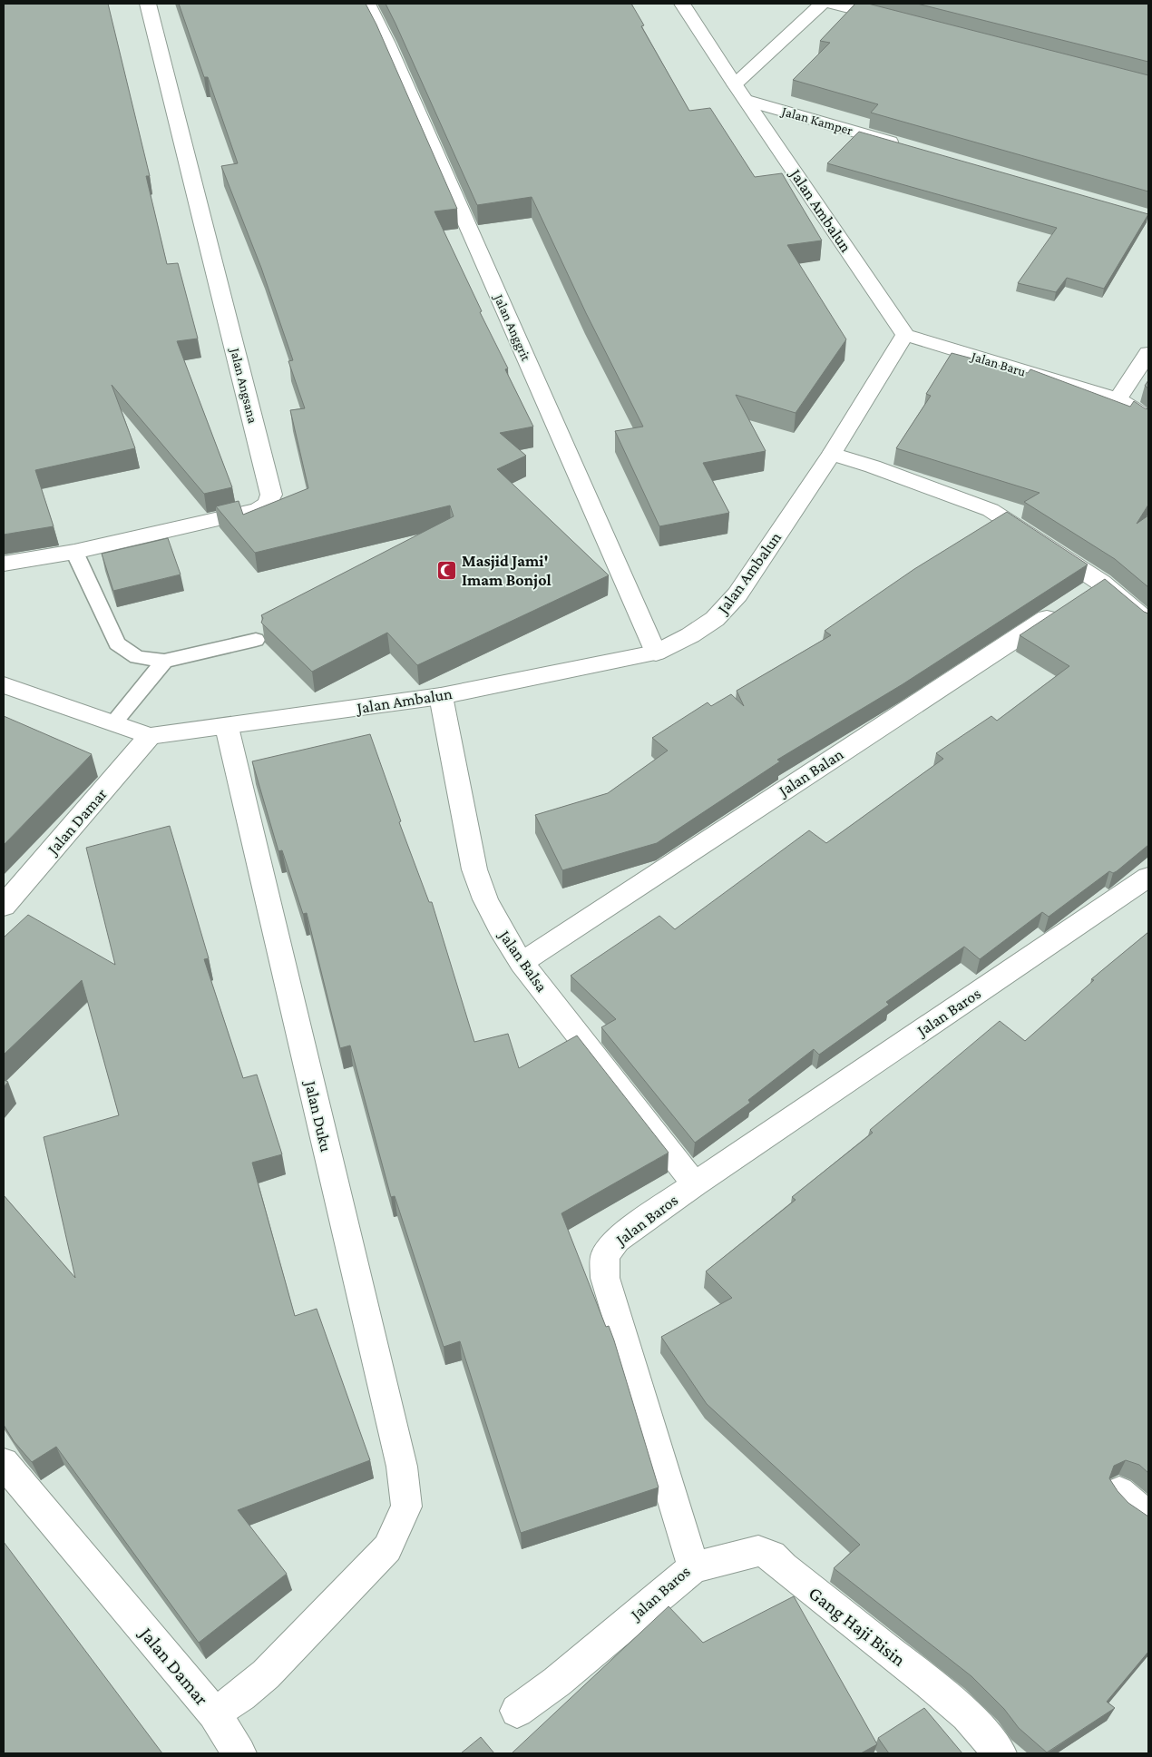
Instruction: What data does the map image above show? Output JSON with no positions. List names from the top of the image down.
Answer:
{
  "streets": {
    "street": [
      "Jalan Kamper",
      "Jalan Ambalun",
      "Jalan Anggrit",
      "Jalan Baru",
      "Jalan Angsana",
      "Jalan Balan",
      "Jalan Damar",
      "Jalan Balsa",
      "Jalan Baros",
      "Jalan Duku",
      "Gang Haji Bisin"
    ]
  },
  "crossings": [
    ["Jalan Kamper", "Jalan Ambalun"],
    ["Jalan Ambalun", "Jalan Anggrit"],
    ["Jalan Ambalun", "Jalan Baru"],
    ["Jalan Ambalun", "Jalan Damar"],
    ["Jalan Ambalun", "Jalan Balsa"],
    ["Jalan Ambalun", "Jalan Duku"],
    ["Jalan Balan", "Jalan Balsa"],
    ["Jalan Damar", "Jalan Duku"],
    ["Jalan Balsa", "Jalan Baros"],
    ["Jalan Baros", "Gang Haji Bisin"]
  ],
  "places": {
    "mosque": ["Masjid Jami' Imam Bonjol"]
  }
}
